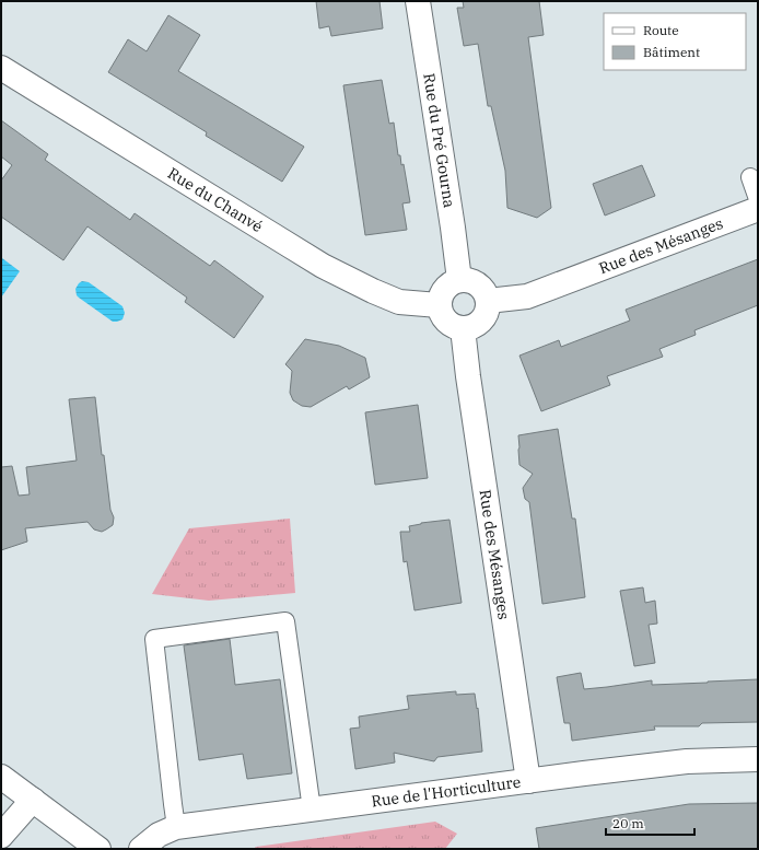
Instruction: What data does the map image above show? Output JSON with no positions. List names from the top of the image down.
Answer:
{
  "streets": {
    "street": [
      "Rue du Pré Gourna",
      "Rue du Chanvé",
      "Rue des Mésanges",
      "Rue de l'Horticulture"
    ]
  },
  "crossings": [
    ["Rue du Pré Gourna", "Rue du Chanvé"],
    ["Rue du Pré Gourna", "Rue des Mésanges"],
    ["Rue du Chanvé", "Rue des Mésanges"],
    ["Rue des Mésanges", "Rue de l'Horticulture"]
  ],
  "legend": ["Route", "Bâtiment"],
  "scale_bar": "20 m"
}
